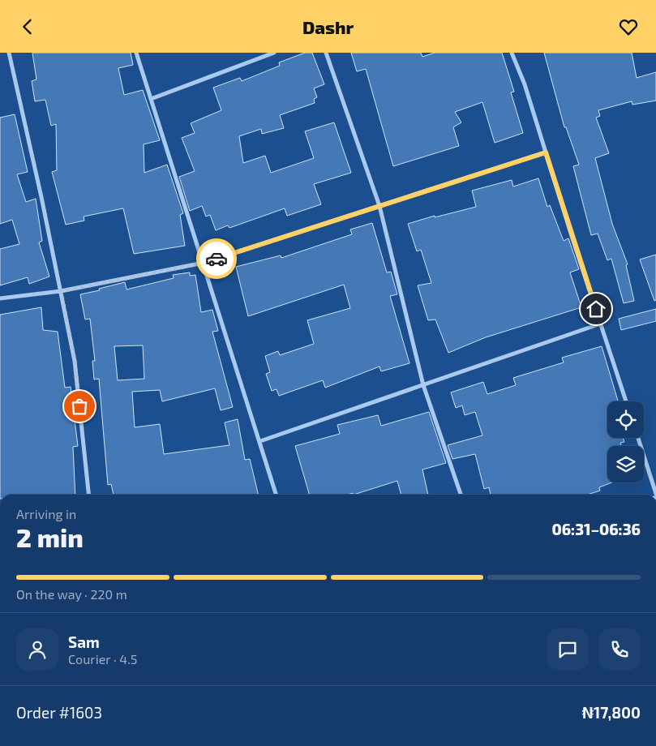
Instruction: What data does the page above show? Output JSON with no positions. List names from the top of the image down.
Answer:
{
  "page": {
    "header": "Dashr",
    "heading": ["2 min", "Arriving in", "06:31–06:36"],
    "panel": [
      "Sam",
      "Courier · 4.5",
      "Order #1603",
      "₦17,800"
    ],
    "bar": "On the way · 220 m"
  }
}
